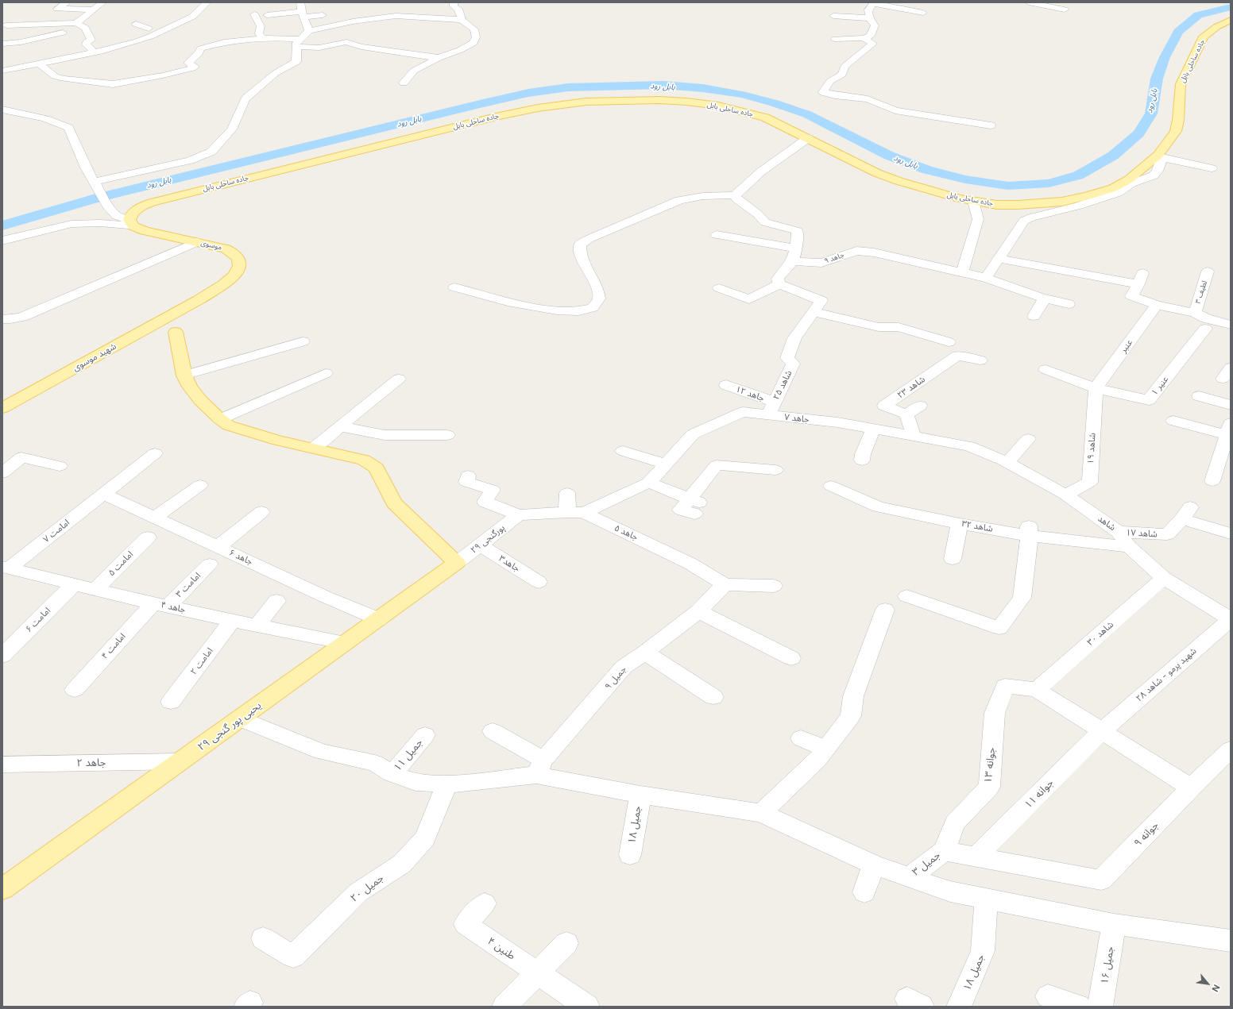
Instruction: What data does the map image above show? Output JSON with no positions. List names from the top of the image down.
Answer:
{
  "streets": {
    "main road": [
      "جاده ساحلی بابل",
      "موسوی",
      "شهید موسوی",
      "یحیی پور گنجی ۲۹"
    ],
    "street": [
      "جاهد ۹",
      "لطیف ۳",
      "عنبر",
      "شاهد ۲۵",
      "عنیر ۱",
      "شاهد ۲۳",
      "جاهد ۱۲",
      "جاهد ۷",
      "شاهد ۱۹",
      "شاهد",
      "شاهد ۳۲",
      "امامت ۷",
      "جاهد ۵",
      "شاهد ۱۷",
      "پورگنجی ۲۹",
      "جاهد ۶",
      "امامت ۵",
      "جاهد۳",
      "امامت ۳",
      "جاهد ۴",
      "امامت ۶",
      "شاهد ۳۰",
      "امامت ۴",
      "امامت ۲",
      "شهید پرمو - شاهد ۲۸",
      "جمیل ۹",
      "جمیل ۱۱",
      "جاهد ۲",
      "جوانه ۱۳",
      "جوانه ۱۱",
      "جمیل ۱۸",
      "جوانه ۹",
      "جمیل ۳",
      "جمیل ۲۰",
      "طنین ۴",
      "جمیل ۱۶"
    ]
  },
  "crossings": [
    ["جاده ساحلی بابل", "موسوی"],
    ["موسوی", "شهید موسوی"],
    ["عنبر", "عنیر ۱"],
    ["عنبر", "شاهد ۱۹"],
    ["شاهد ۲۵", "جاهد ۱۲"],
    ["شاهد ۲۵", "جاهد ۷"],
    ["عنیر ۱", "شاهد ۱۹"],
    ["جاهد ۱۲", "جاهد ۷"],
    ["جاهد ۷", "شاهد"],
    ["جاهد ۷", "جاهد ۵"],
    ["شاهد ۱۹", "شاهد"],
    ["شاهد", "شاهد ۳۲"],
    ["شاهد", "شاهد ۱۷"],
    ["شاهد", "شاهد ۳۰"],
    ["شاهد", "شهید پرمو - شاهد ۲۸"],
    ["امامت ۷", "جاهد ۶"],
    ["امامت ۷", "جاهد ۴"],
    ["جاهد ۵", "پورگنجی ۲۹"],
    ["جاهد ۵", "جمیل ۹"],
    ["پورگنجی ۲۹", "جاهد۳"],
    ["پورگنجی ۲۹", "یحیی پور گنجی ۲۹"],
    ["جاهد ۶", "یحیی پور گنجی ۲۹"],
    ["امامت ۵", "جاهد ۴"],
    ["امامت ۳", "جاهد ۴"],
    ["امامت ۳", "امامت ۴"],
    ["جاهد ۴", "امامت ۶"],
    ["جاهد ۴", "امامت ۴"],
    ["جاهد ۴", "امامت ۲"],
    ["جاهد ۴", "یحیی پور گنجی ۲۹"],
    ["شاهد ۳۰", "جوانه ۱۳"],
    ["شهید پرمو - شاهد ۲۸", "جوانه ۱۱"],
    ["یحیی پور گنجی ۲۹", "جاهد ۲"],
    ["جوانه ۱۳", "جمیل ۳"],
    ["جوانه ۱۱", "جوانه ۹"]
  ],
  "water": ["بابل رود"],
  "north": "bottom right"
}
